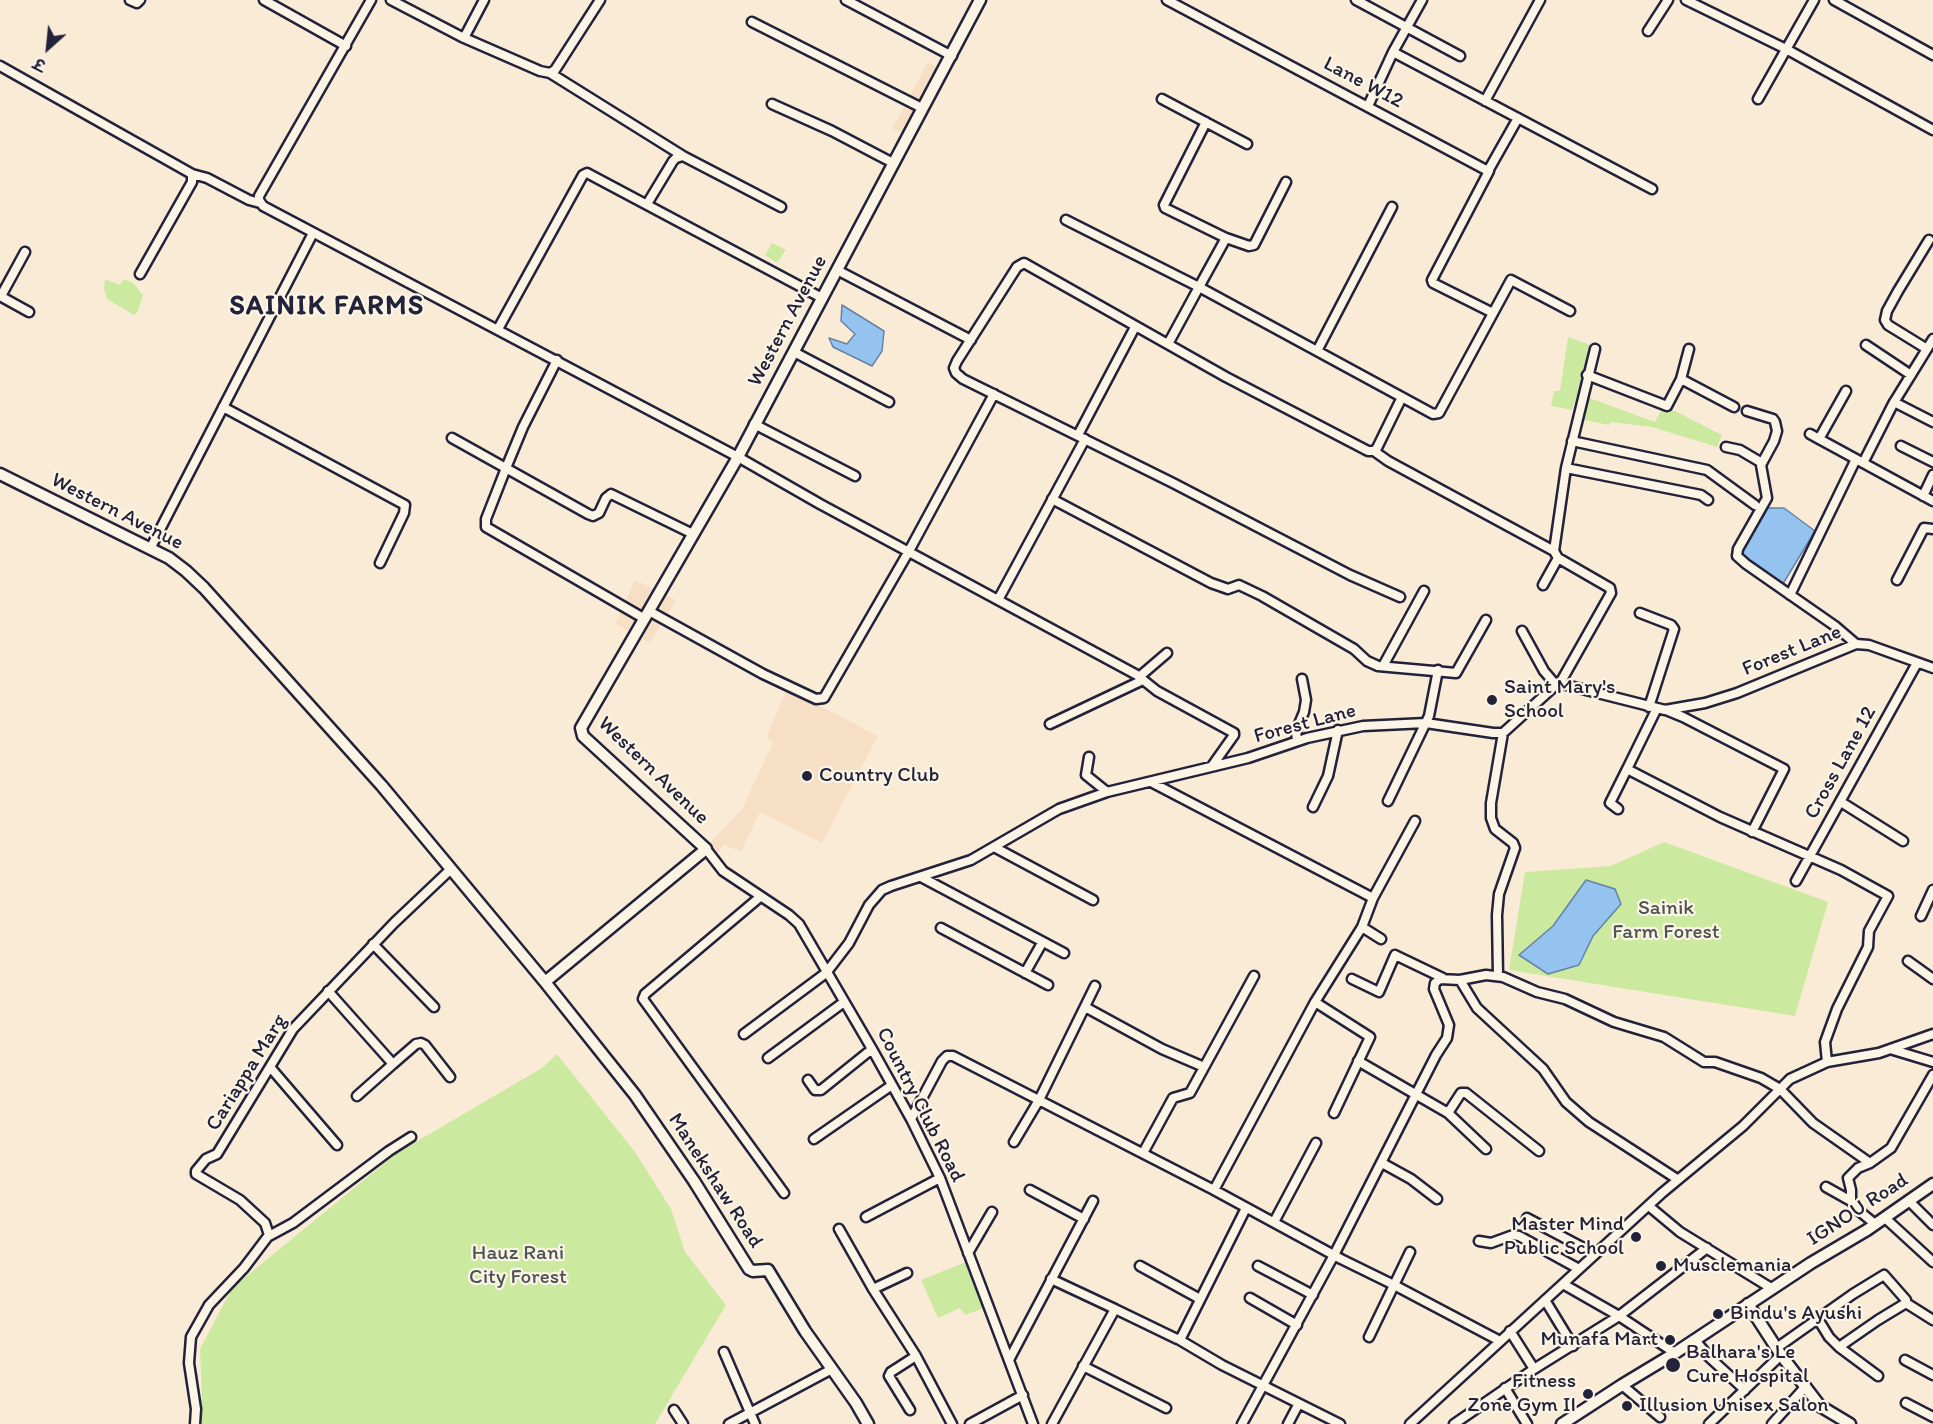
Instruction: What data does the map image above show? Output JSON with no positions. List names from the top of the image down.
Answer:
{
  "streets": {
    "street": [
      "Lane W12",
      "Western Avenue",
      "Forest Lane",
      "Cross Lane 12",
      "Cariappa Marg",
      "Country Club Road",
      "Manekshaw Road",
      "IGNOU Road"
    ]
  },
  "crossings": [
    ["Western Avenue", "Cariappa Marg"],
    ["Western Avenue", "Country Club Road"],
    ["Western Avenue", "Manekshaw Road"],
    ["Forest Lane", "Cross Lane 12"],
    ["Forest Lane", "Country Club Road"]
  ],
  "districts": ["SAINIK FARMS"],
  "parks": ["Sainik Farm Forest", "Hauz Rani City Forest"],
  "places": [
    "Saint Mary's School",
    "Country Club",
    "Master Mind Public School",
    "Musclemania",
    "Bindu's Ayushi",
    "Munafa Mart",
    "Balhara's Le Cure Hospital",
    "Fitness Zone Gym II",
    "Illusion Unisex Salon"
  ],
  "north": "bottom left"
}
